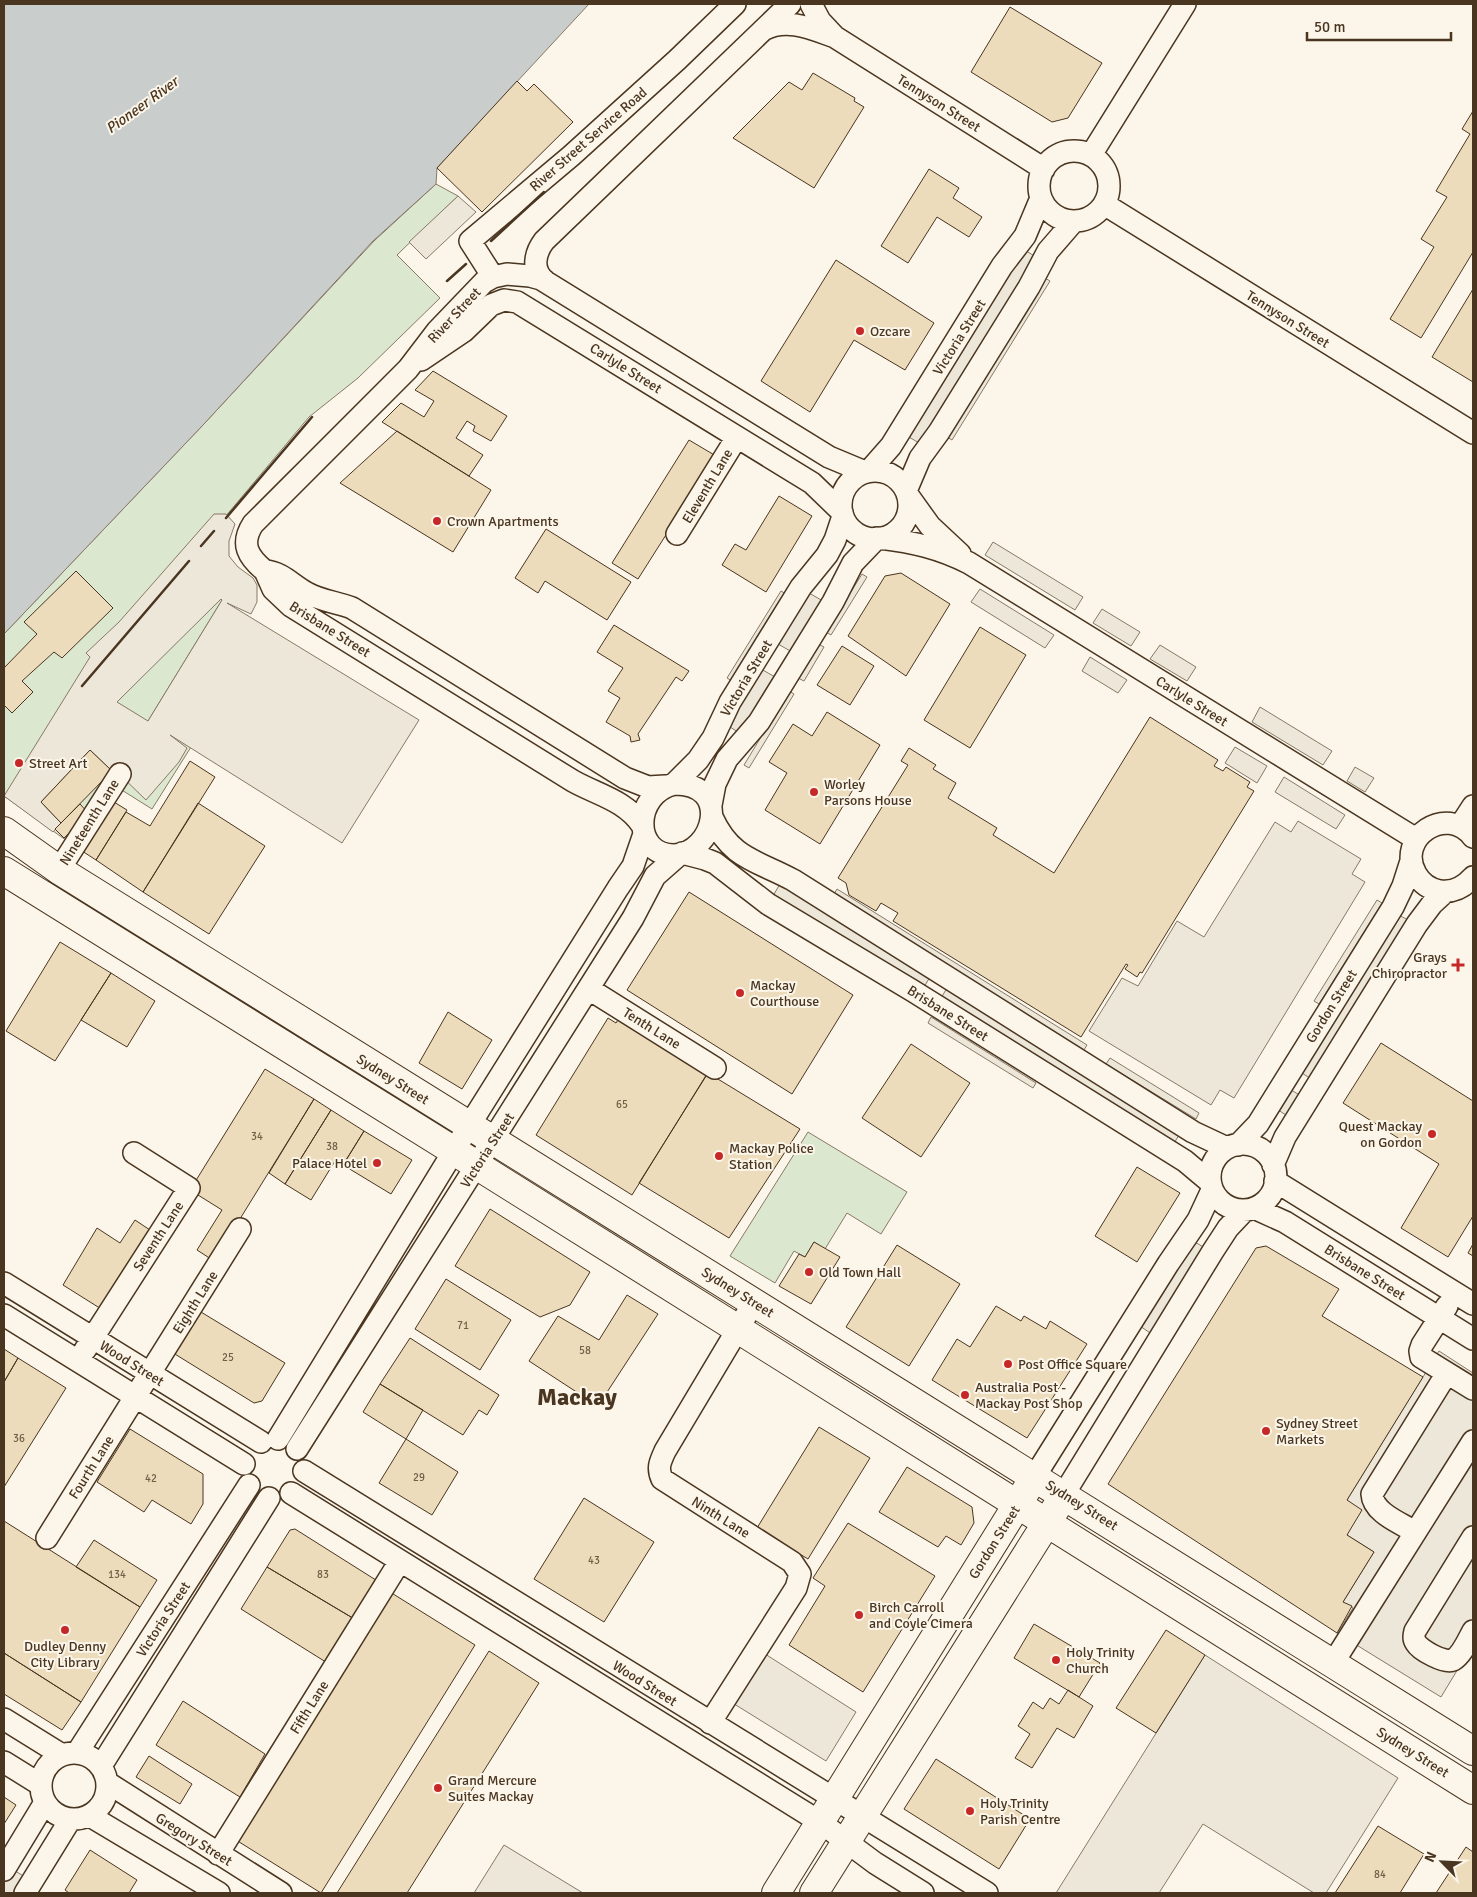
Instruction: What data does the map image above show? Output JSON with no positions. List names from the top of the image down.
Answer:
{
  "streets": {
    "main road": ["Gordon Street", "Sydney Street"],
    "street": [
      "Tennyson Street",
      "River Street Service Road",
      "River Street",
      "Victoria Street",
      "Carlyle Street",
      "Eleventh Lane",
      "Brisbane Street",
      "Nineteenth Lane",
      "Tenth Lane",
      "Seventh Lane",
      "Eighth Lane",
      "Wood Street",
      "Fourth Lane",
      "Ninth Lane",
      "Fifth Lane",
      "Gregory Street"
    ]
  },
  "crossings": [
    ["Tennyson Street", "Victoria Street"],
    ["River Street Service Road", "River Street"],
    ["River Street", "Carlyle Street"],
    ["River Street", "Brisbane Street"],
    ["Victoria Street", "Carlyle Street"],
    ["Victoria Street", "Brisbane Street"],
    ["Victoria Street", "Tenth Lane"],
    ["Victoria Street", "Sydney Street"],
    ["Victoria Street", "Wood Street"],
    ["Victoria Street", "Gregory Street"],
    ["Carlyle Street", "Eleventh Lane"],
    ["Carlyle Street", "Gordon Street"],
    ["Brisbane Street", "Gordon Street"],
    ["Nineteenth Lane", "Sydney Street"],
    ["Gordon Street", "Sydney Street"],
    ["Gordon Street", "Wood Street"],
    ["Sydney Street", "Ninth Lane"],
    ["Seventh Lane", "Wood Street"],
    ["Eighth Lane", "Wood Street"],
    ["Eighth Lane", "Fourth Lane"],
    ["Wood Street", "Fourth Lane"],
    ["Wood Street", "Ninth Lane"],
    ["Wood Street", "Fifth Lane"],
    ["Fifth Lane", "Gregory Street"]
  ],
  "districts": ["Mackay"],
  "water": ["Pioneer River"],
  "places": {
    "other": [
      "Ozcare",
      "Crown Apartments",
      "Street Art",
      "Worley Parsons House",
      "Mackay Courthouse",
      "Quest Mackay on Gordon",
      "Mackay Police Station",
      "Palace Hotel",
      "Old Town Hall",
      "Post Office Square",
      "Australia Post - Mackay Post Shop",
      "Sydney Street Markets",
      "Birch Carroll and Coyle Cimera",
      "Dudley Denny City Library",
      "Holy Trinity Church",
      "Grand Mercure Suites Mackay",
      "Holy Trinity Parish Centre"
    ],
    "health": ["Grays Chiropractor"]
  },
  "house_numbers": [
    "65",
    "34",
    "38",
    "71",
    "58",
    "25",
    "36",
    "29",
    "42",
    "43",
    "134",
    "83",
    "84"
  ],
  "scale_bar": "50 m",
  "north": "top left"
}
